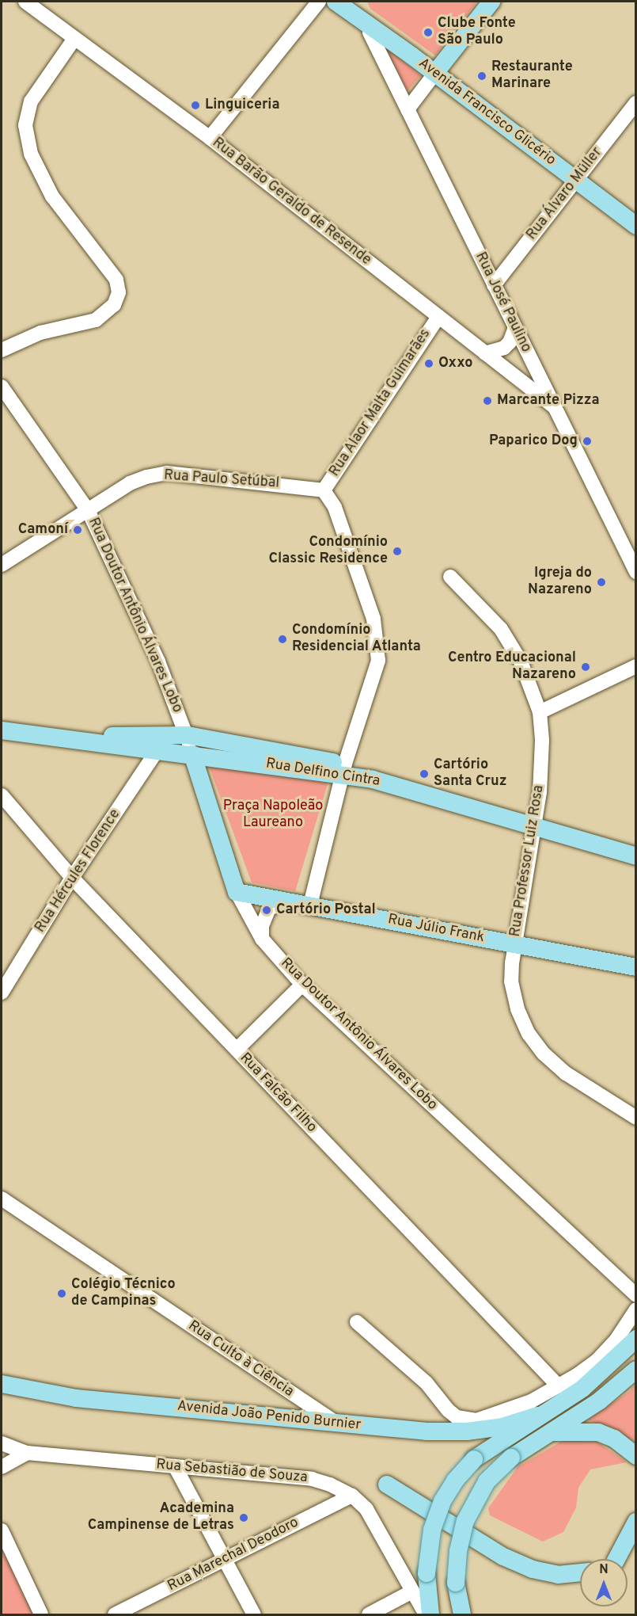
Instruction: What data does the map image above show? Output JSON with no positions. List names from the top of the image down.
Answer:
{
  "streets": {
    "main road": [
      "Avenida Francisco Glicério",
      "Rua José Paulino",
      "Rua Doutor Antônio Álvares Lobo",
      "Rua Delfino Cintra",
      "Rua Júlio Frank",
      "Avenida João Penido Burnier"
    ],
    "street": [
      "Rua Álvaro Müller",
      "Rua Barão Geraldo de Resende",
      "Rua Alaor Malta Guimarães",
      "Rua Paulo Setúbal",
      "Rua Professor Luiz Rosa",
      "Rua Hércules Florence",
      "Rua Falcão Filho",
      "Rua Culto à Ciência",
      "Rua Sebastião de Souza",
      "Rua Marechal Deodoro"
    ]
  },
  "crossings": [
    ["Avenida Francisco Glicério", "Rua Álvaro Müller"],
    ["Avenida Francisco Glicério", "Rua José Paulino"],
    ["Rua Álvaro Müller", "Rua José Paulino"],
    ["Rua Barão Geraldo de Resende", "Rua José Paulino"],
    ["Rua Barão Geraldo de Resende", "Rua Alaor Malta Guimarães"],
    ["Rua Alaor Malta Guimarães", "Rua Paulo Setúbal"],
    ["Rua Paulo Setúbal", "Rua Doutor Antônio Álvares Lobo"],
    ["Rua Doutor Antônio Álvares Lobo", "Rua Delfino Cintra"],
    ["Rua Doutor Antônio Álvares Lobo", "Rua Júlio Frank"],
    ["Rua Delfino Cintra", "Rua Professor Luiz Rosa"],
    ["Rua Delfino Cintra", "Rua Hércules Florence"],
    ["Rua Professor Luiz Rosa", "Rua Júlio Frank"],
    ["Rua Hércules Florence", "Rua Falcão Filho"],
    ["Rua Culto à Ciência", "Avenida João Penido Burnier"],
    ["Rua Sebastião de Souza", "Rua Marechal Deodoro"]
  ],
  "parks": ["Praça Napoleão Laureano"],
  "places": [
    "Clube Fonte São Paulo",
    "Restaurante Marinare",
    "Linguiceria",
    "Oxxo",
    "Marcante Pizza",
    "Paparico Dog",
    "Camoní",
    "Condomínio Classic Residence",
    "Igreja do Nazareno",
    "Condomínio Residencial Atlanta",
    "Centro Educacional Nazareno",
    "Cartório Santa Cruz",
    "Cartório Postal",
    "Colégio Técnico de Campinas",
    "Academina Campinense de Letras"
  ],
  "north": "top"
}
